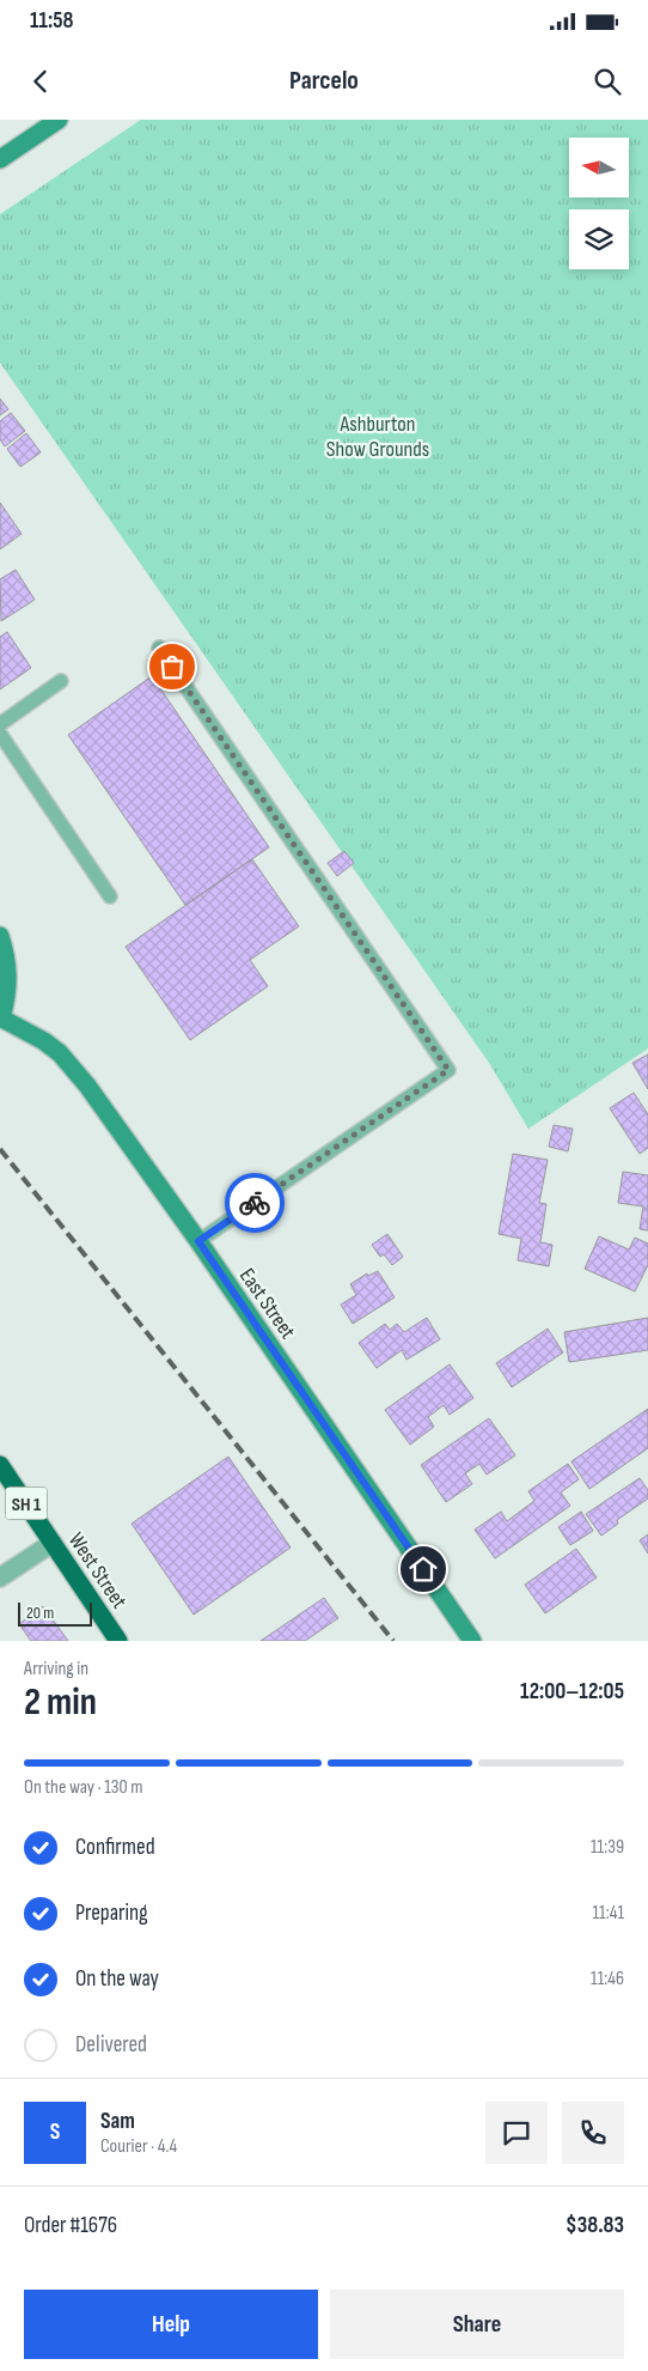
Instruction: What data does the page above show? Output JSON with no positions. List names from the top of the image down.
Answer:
{
  "streets": {
    "highway": ["SH 1", "West Street"],
    "main road": ["East Street"]
  },
  "parks": ["Ashburton Show Grounds"],
  "scale_bar": "20 m",
  "north": "left",
  "page": {
    "status": "11:58",
    "header": "Parcelo",
    "scale": "20 m",
    "heading": ["2 min", "Arriving in", "12:00–12:05"],
    "panel": [
      "Sam",
      "Courier · 4.4",
      "Order #1676",
      "$38.83"
    ],
    "bar": "On the way · 130 m",
    "list": [
      ["Confirmed", "11:39"],
      ["Preparing", "11:41"],
      ["On the way", "11:46"],
      "Delivered"
    ],
    "round": "S",
    "buttons": ["Help", "Share"]
  }
}
